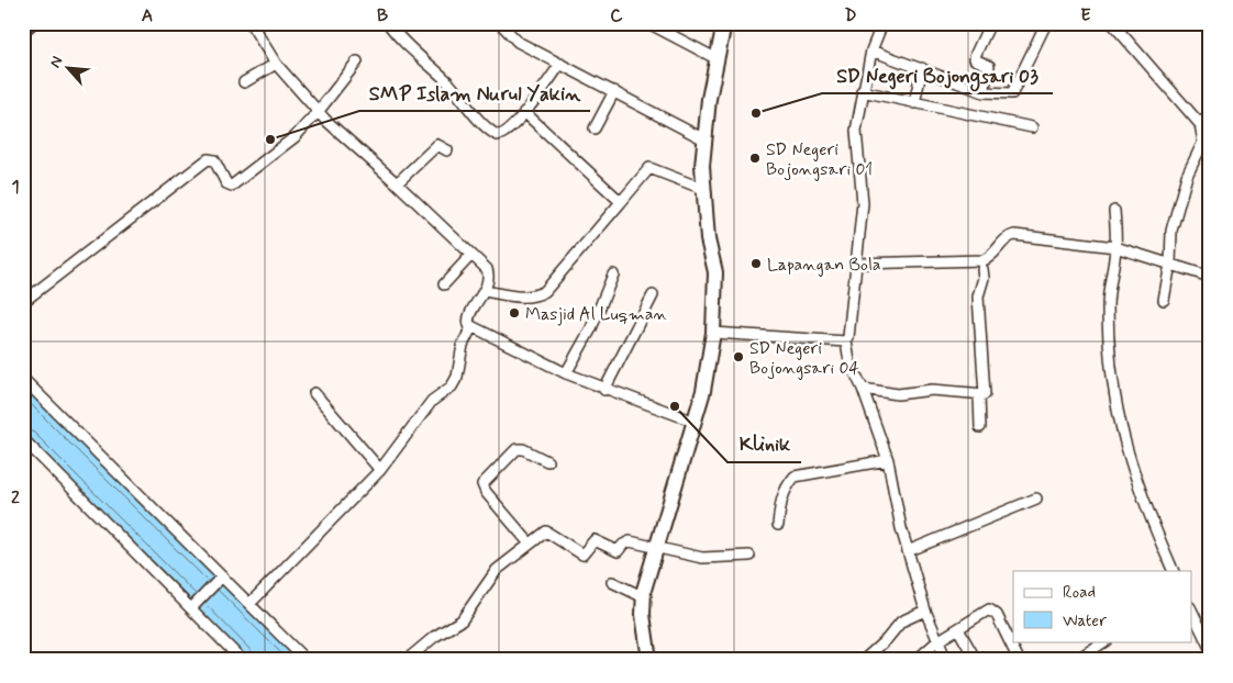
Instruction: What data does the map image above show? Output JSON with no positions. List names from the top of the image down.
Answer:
{
  "places": [
    "SD Negeri Bojongsari 03",
    "SMP Islam Nurul Yakin",
    "SD Negeri Bojongsari 01",
    "Lapangan Bola",
    "Masjid Al Luqman",
    "SD Negeri Bojongsari 04",
    "Klinik"
  ],
  "legend": ["Road", "Water"],
  "north": "top left",
  "grid": {
    "columns": [
      "A",
      "B",
      "C",
      "D",
      "E"
    ],
    "rows": ["1", "2"]
  }
}
